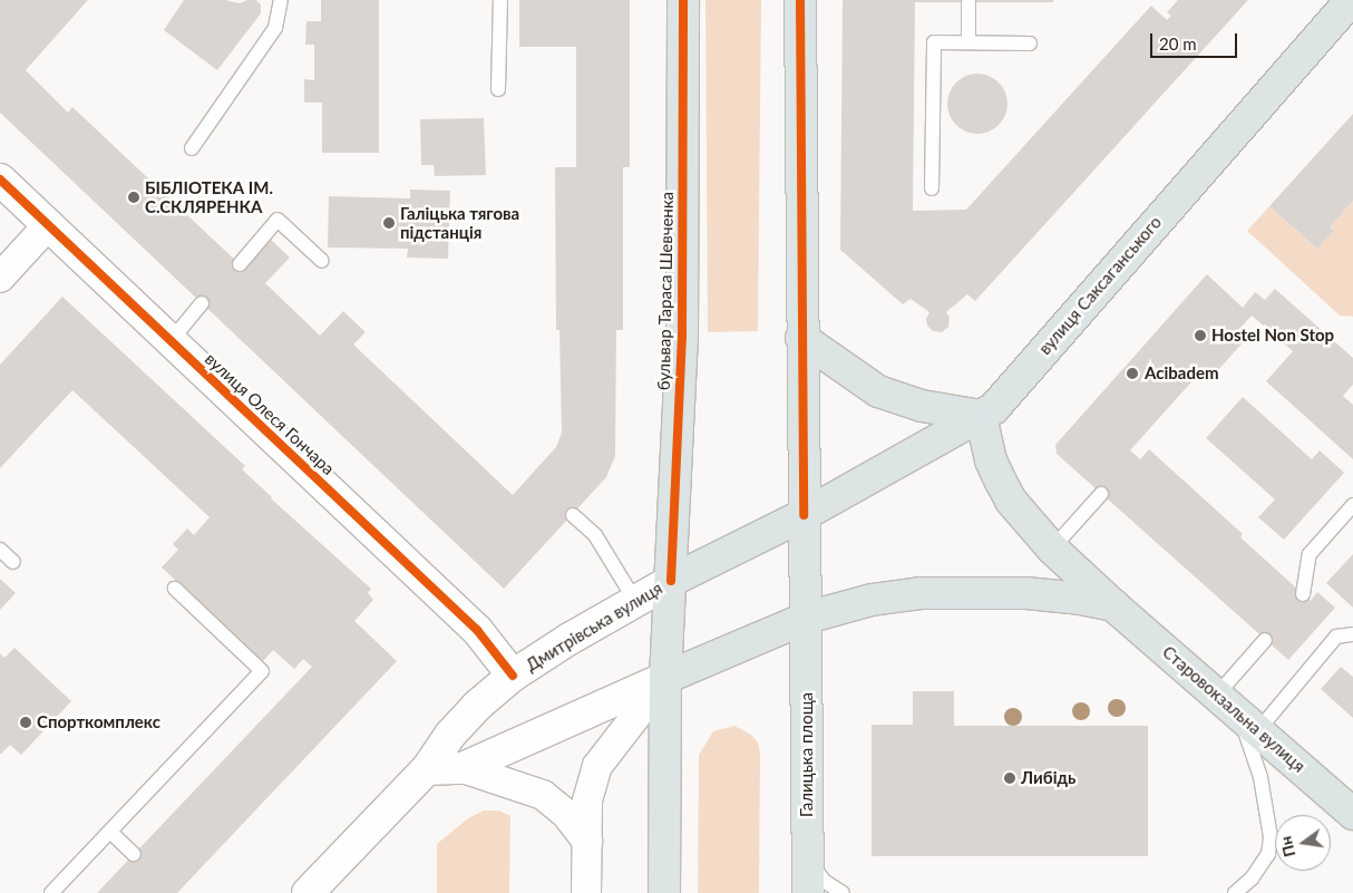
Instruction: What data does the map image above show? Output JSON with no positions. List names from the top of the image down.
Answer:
{
  "streets": {
    "main road": [
      "вулиця Саксаганського",
      "бульвар Тараса Шевченка",
      "вулиця Олеся Гончара",
      "Дмитрівська вулиця",
      "Старовокзальна вулиця",
      "Галицька площа"
    ]
  },
  "crossings": [
    ["вулиця Саксаганського", "Старовокзальна вулиця"],
    ["вулиця Саксаганського", "Галицька площа"],
    ["бульвар Тараса Шевченка", "Дмитрівська вулиця"],
    ["вулиця Олеся Гончара", "Дмитрівська вулиця"],
    ["Старовокзальна вулиця", "Галицька площа"]
  ],
  "places": [
    "БІБЛІОТЕКА ІМ. С.СКЛЯРЕНКА",
    "Галiцька тягова пiдстанцiя",
    "Hostel Non Stop",
    "Acibadem",
    "Спорткомплекс",
    "Либідь"
  ],
  "scale_bar": "20 m",
  "north": "left"
}
